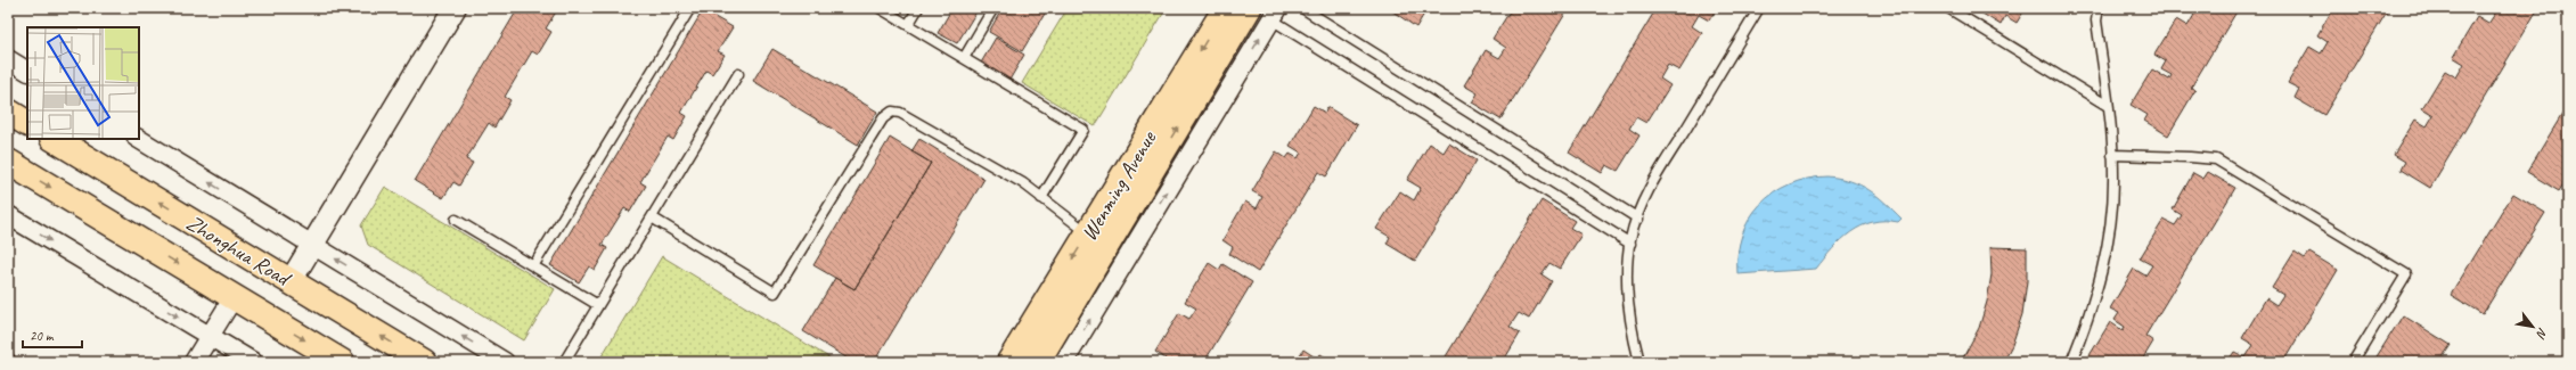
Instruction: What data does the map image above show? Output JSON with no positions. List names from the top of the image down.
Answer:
{
  "streets": {
    "main road": ["Wenming Avenue", "Zhonghua Road"]
  },
  "scale_bar": "20 m",
  "north": "bottom right"
}
